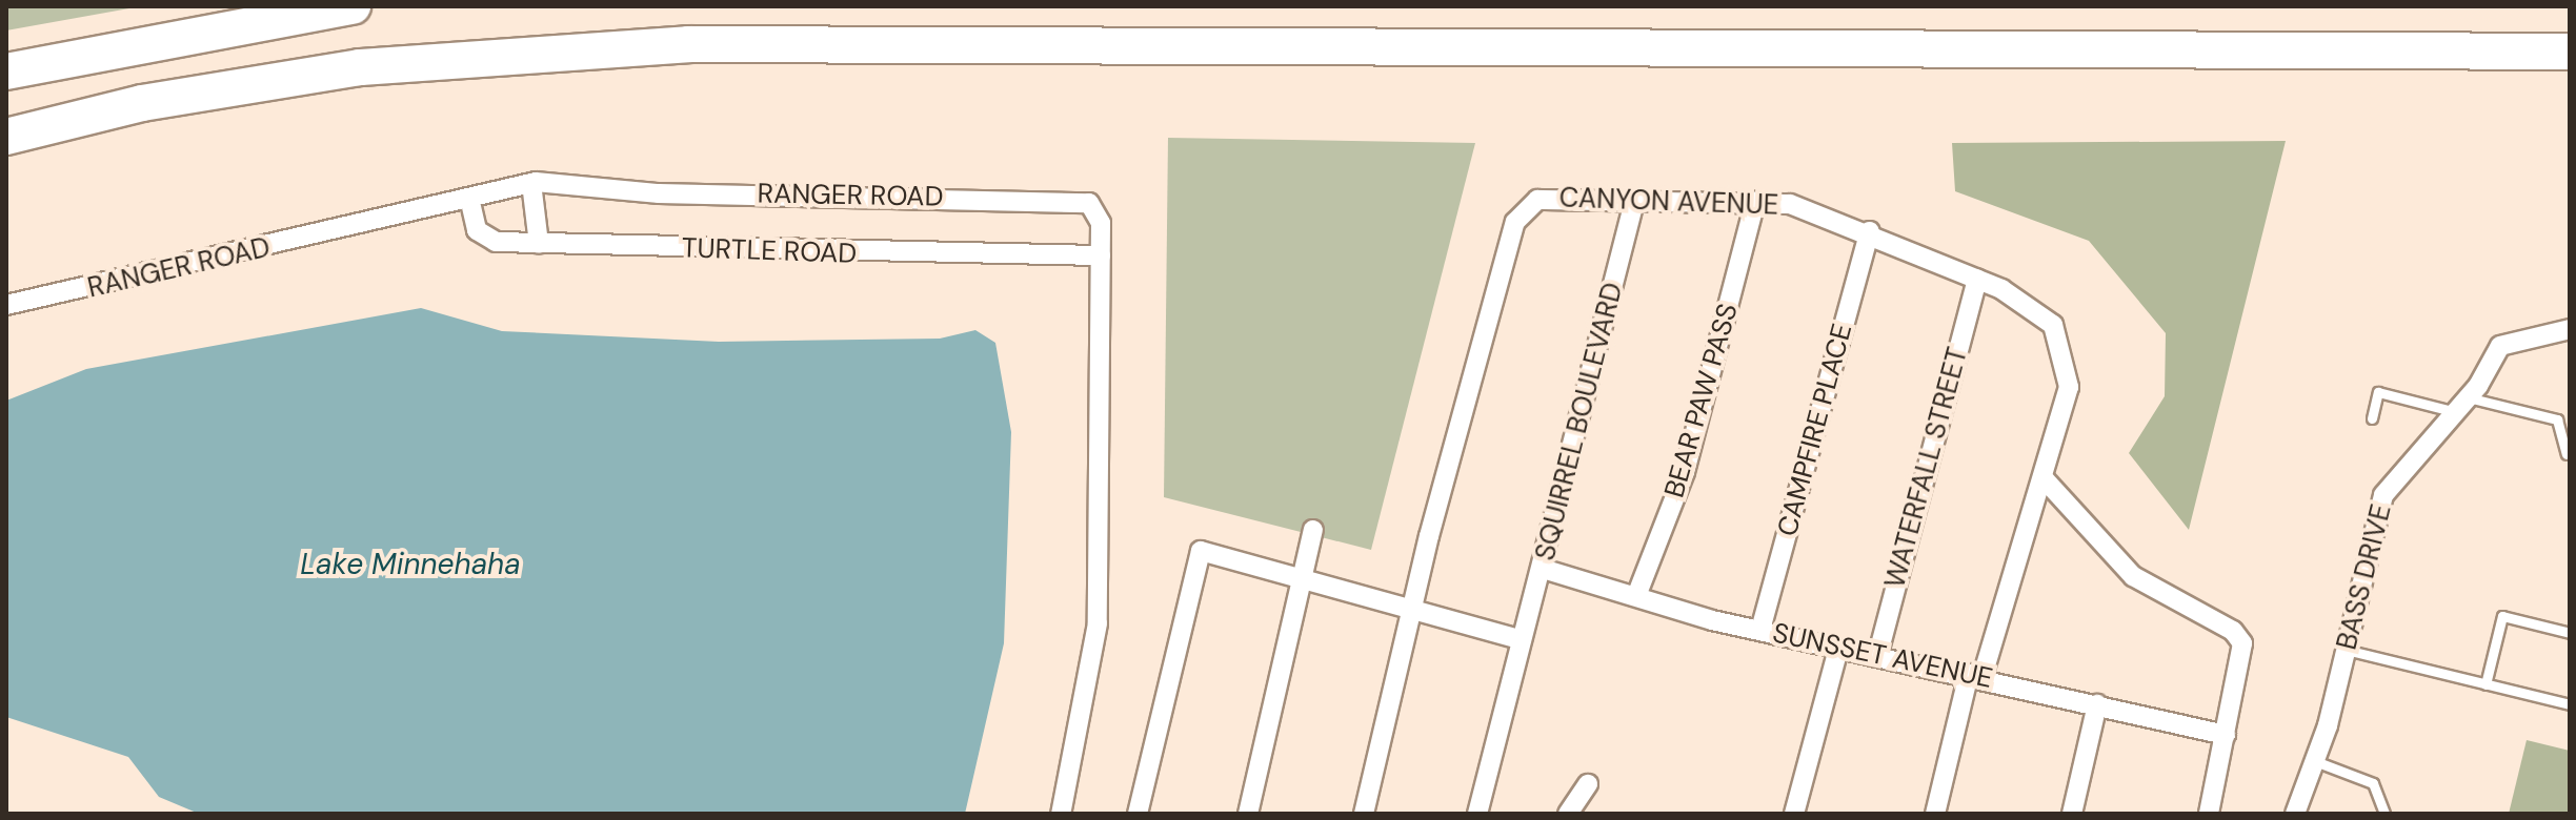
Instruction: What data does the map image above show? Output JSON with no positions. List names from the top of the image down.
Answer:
{
  "streets": {
    "street": [
      "RANGER ROAD",
      "CANYON AVENUE",
      "TURTLE ROAD",
      "BEAR PAW PASS",
      "SQUIRREL BOULEVARD",
      "CAMPFIRE PLACE",
      "WATERFALL STREET",
      "BASS DRIVE",
      "SUNSSET AVENUE"
    ]
  },
  "crossings": [
    ["RANGER ROAD", "TURTLE ROAD"],
    ["CANYON AVENUE", "BEAR PAW PASS"],
    ["CANYON AVENUE", "SQUIRREL BOULEVARD"],
    ["CANYON AVENUE", "CAMPFIRE PLACE"],
    ["CANYON AVENUE", "WATERFALL STREET"],
    ["CANYON AVENUE", "SUNSSET AVENUE"],
    ["BEAR PAW PASS", "SUNSSET AVENUE"],
    ["SQUIRREL BOULEVARD", "SUNSSET AVENUE"],
    ["CAMPFIRE PLACE", "SUNSSET AVENUE"],
    ["WATERFALL STREET", "SUNSSET AVENUE"]
  ],
  "water": ["Lake Minnehaha"]
}
